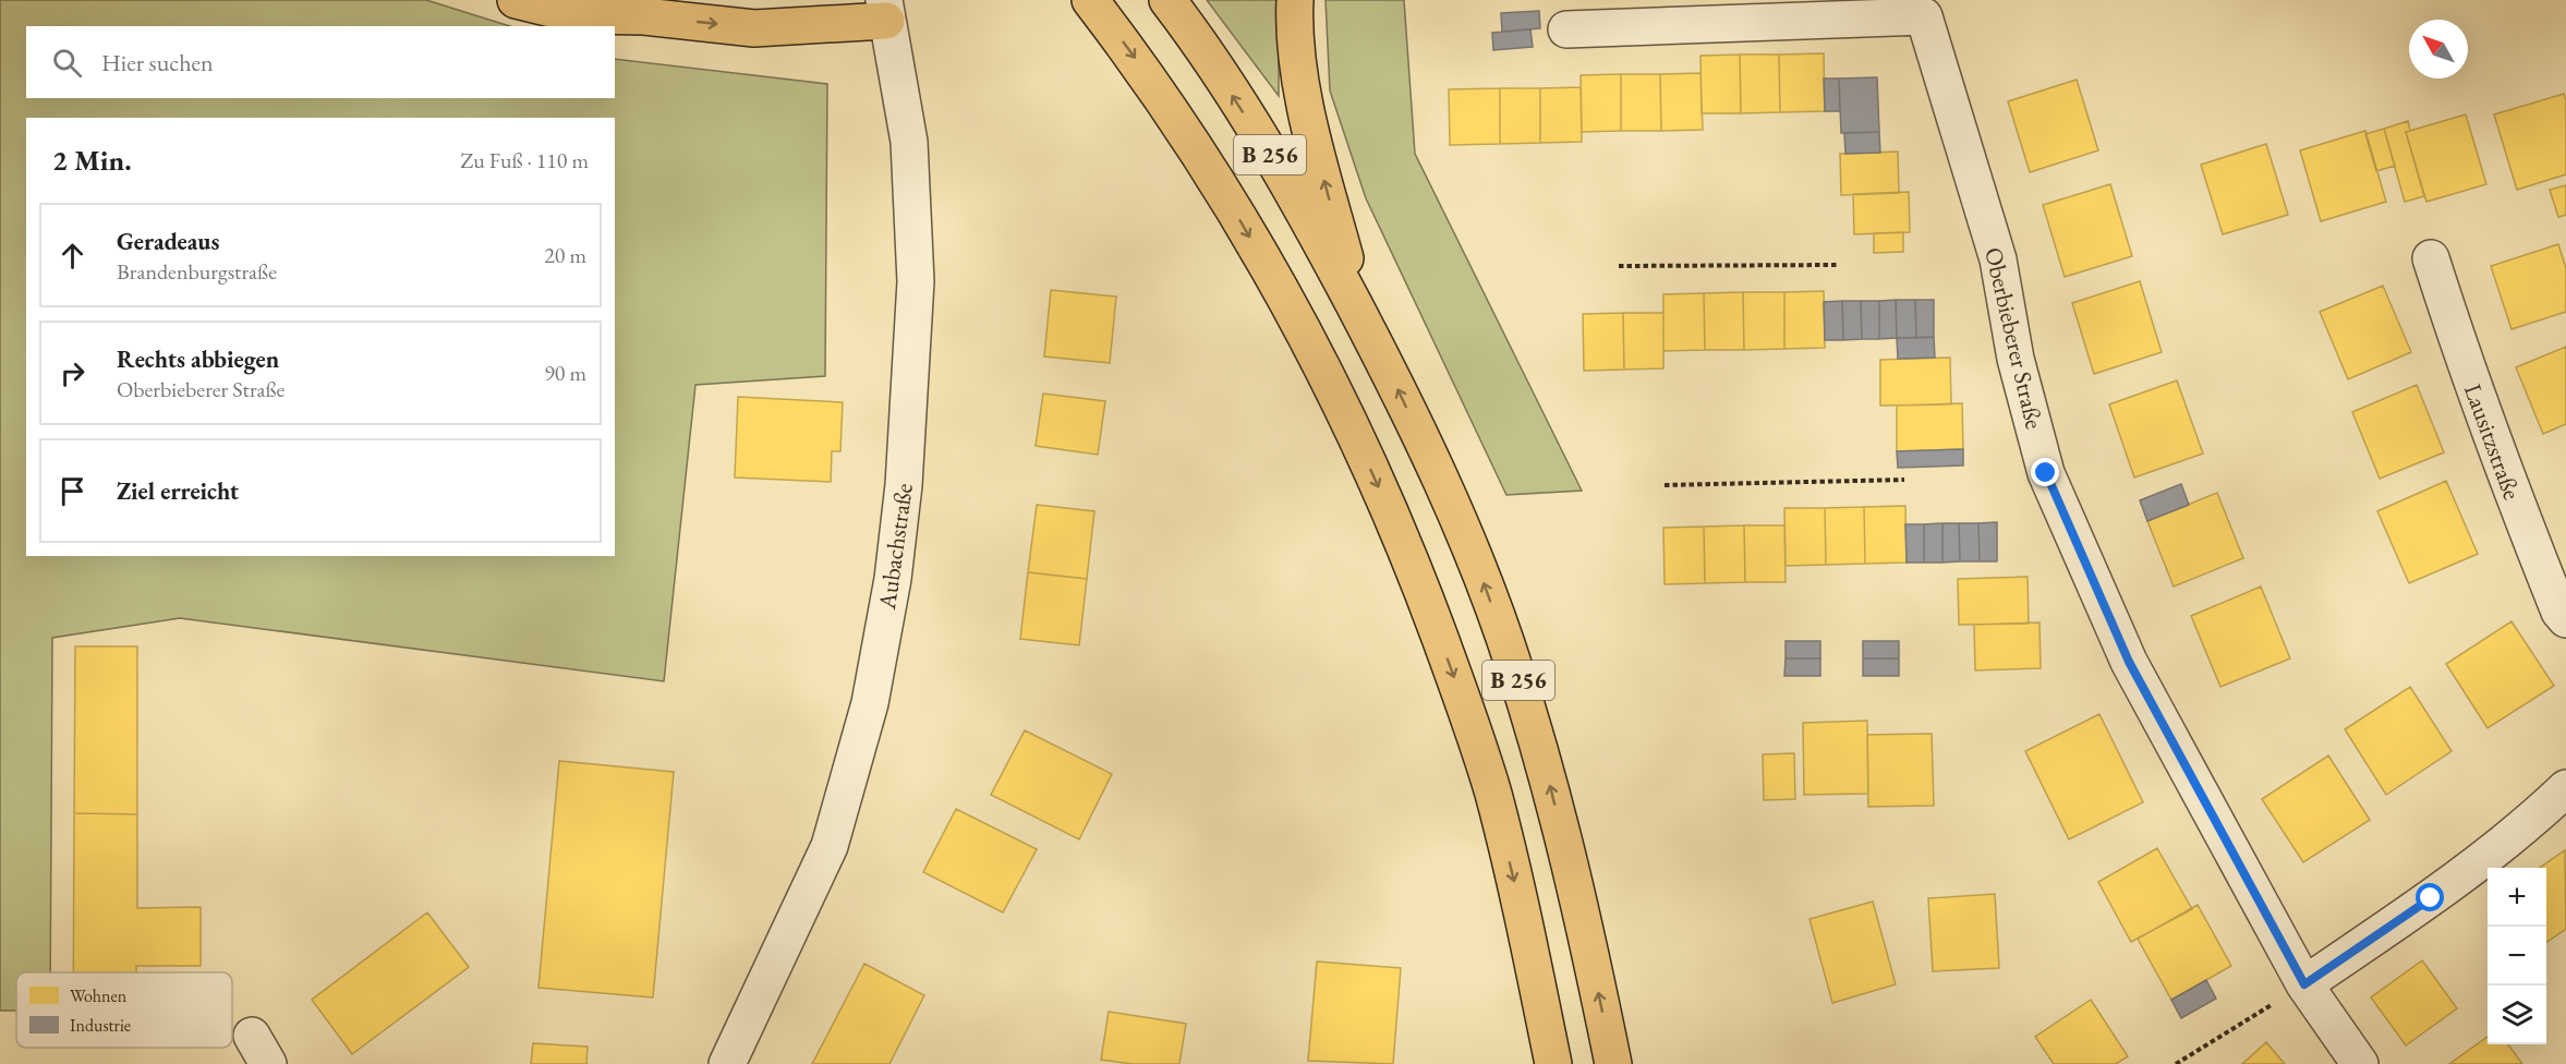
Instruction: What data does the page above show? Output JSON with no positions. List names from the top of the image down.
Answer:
{
  "streets": {
    "highway": ["B 256"],
    "street": ["Oberbieberer Straße", "Lausitzstraße", "Aubachstraße"]
  },
  "legend": ["Wohnen", "Industrie"],
  "north": "top left",
  "page": {
    "search": "Hier suchen",
    "heading": ["2 Min.", "Zu Fuß · 110 m"],
    "list": [
      ["Geradeaus", "Brandenburgstraße", "20 m"],
      ["Rechts abbiegen", "Oberbieberer Straße", "90 m"],
      "Ziel erreicht"
    ],
    "map_buttons": ["+", "−"]
  }
}
